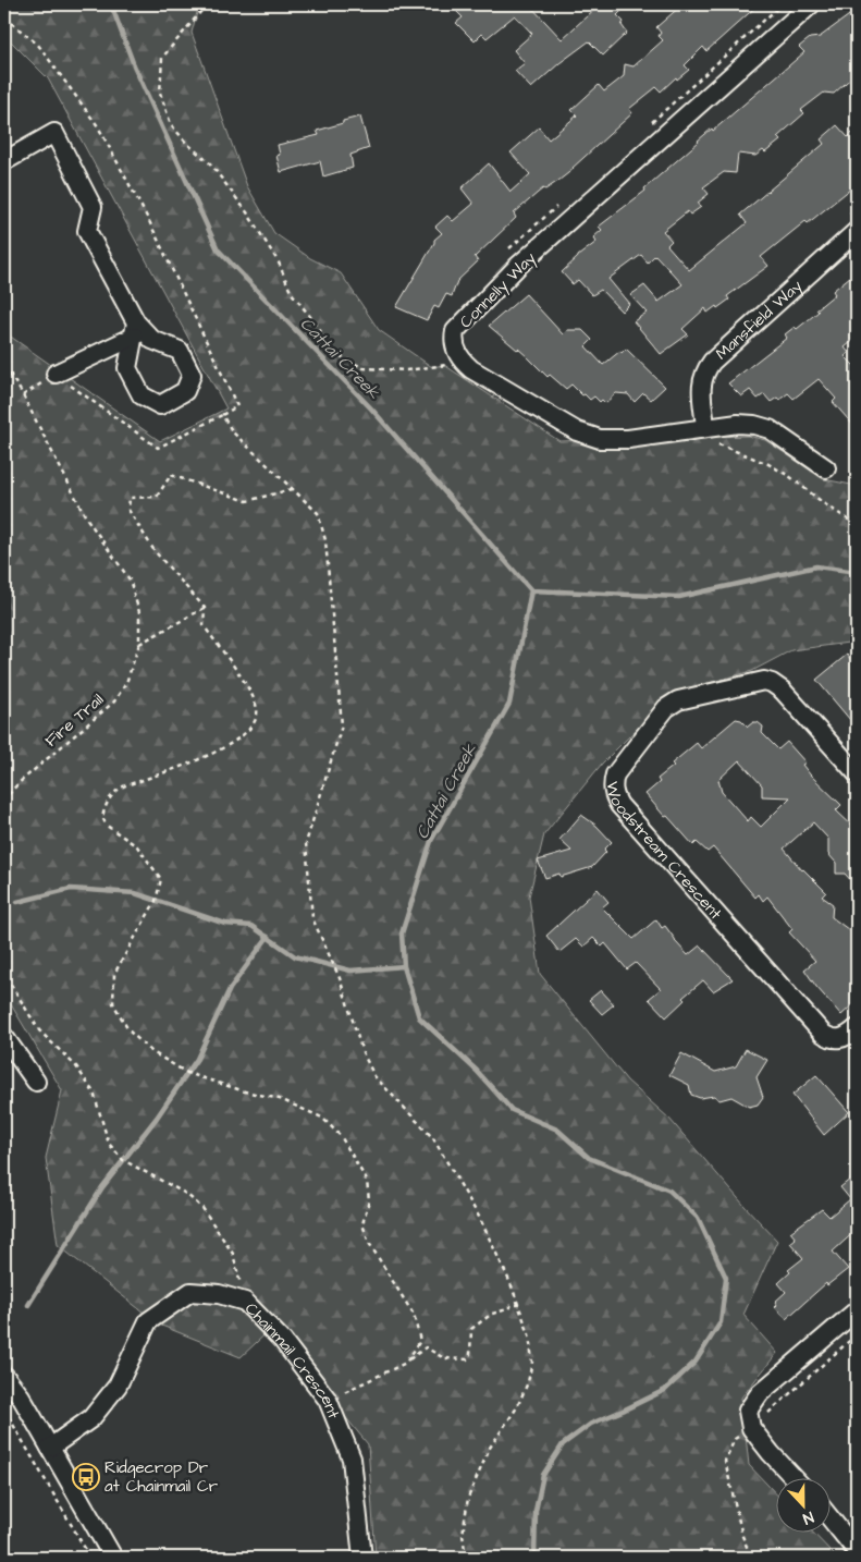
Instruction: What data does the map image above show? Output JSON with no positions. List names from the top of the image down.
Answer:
{
  "streets": {
    "street": [
      "Connelly Way",
      "Mansfield Way",
      "Woodstream Crescent",
      "Chainmail Crescent"
    ],
    "path": ["Fire Trail"]
  },
  "water": ["Cattai Creek"],
  "places": {
    "bus stop": ["Ridgecrop Dr at Chainmail Cr"]
  },
  "north": "bottom"
}
